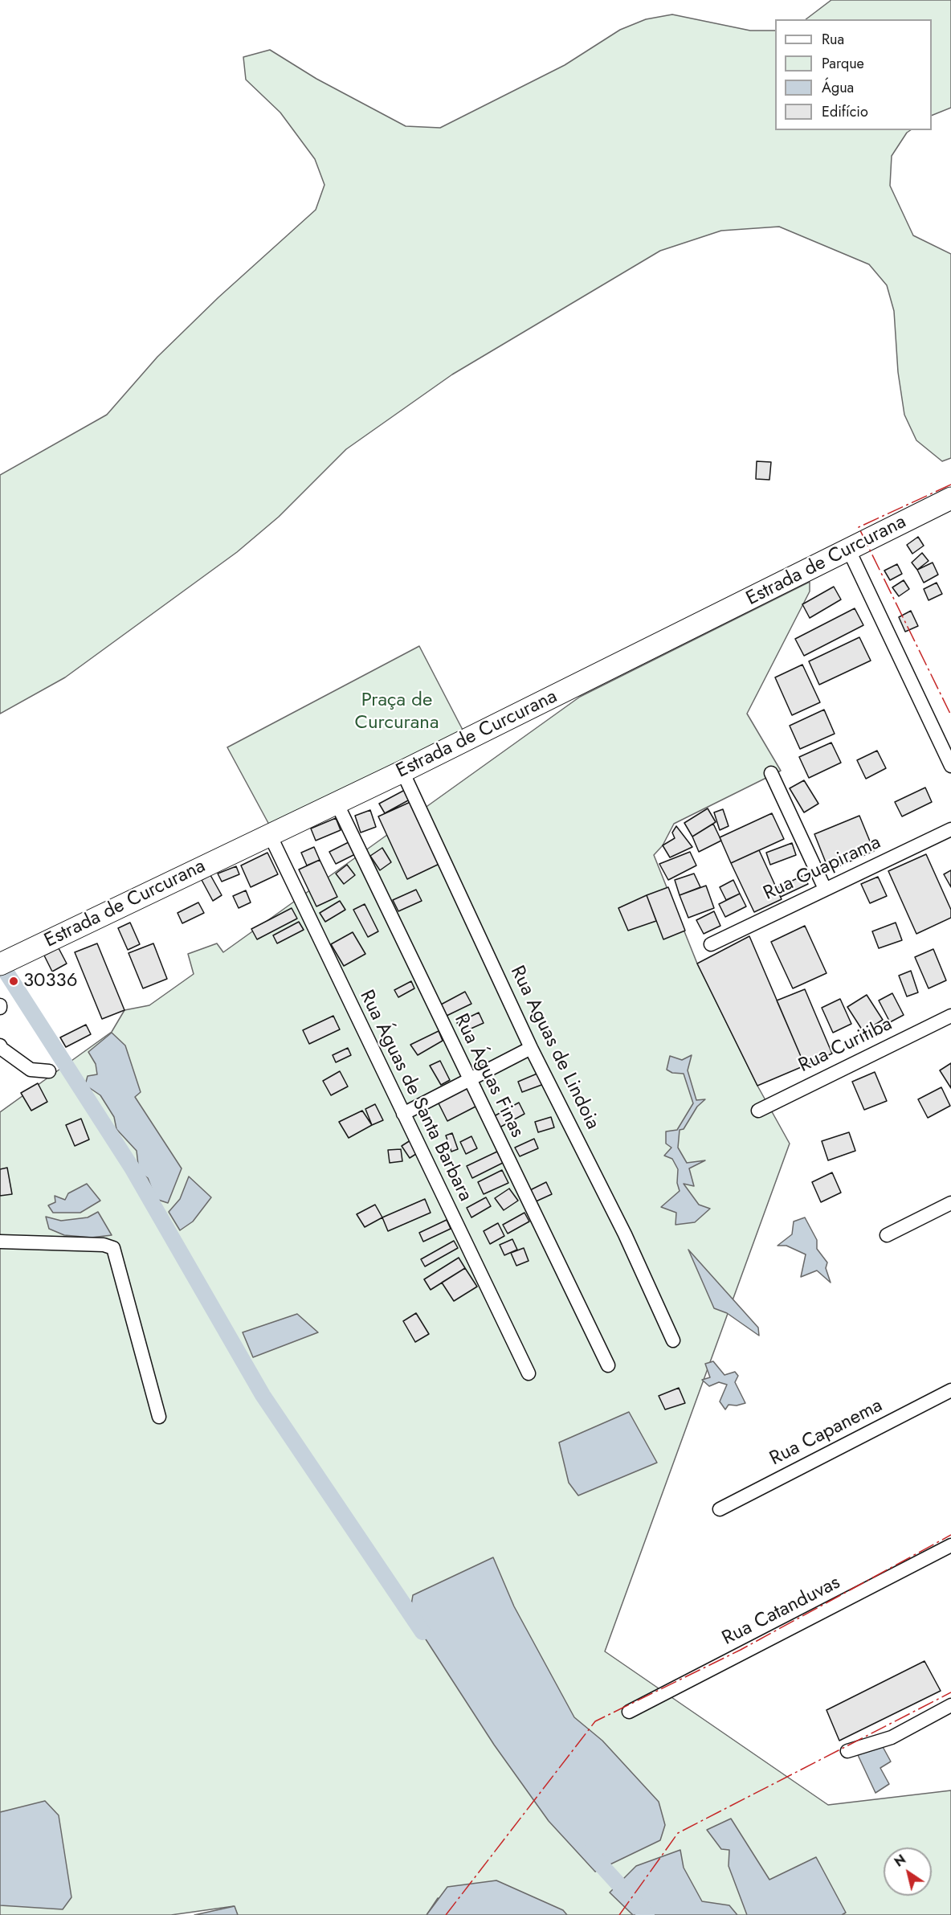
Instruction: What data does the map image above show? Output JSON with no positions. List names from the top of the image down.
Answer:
{
  "streets": {
    "main road": ["Estrada de Curcurana"],
    "street": [
      "Rua Guapirama",
      "Rua Curitiba",
      "Rua Aguas de Lindoia",
      "Rua Águas Finas",
      "Rua Águas de Santa Barbara",
      "Rua Capanema",
      "Rua Catanduvas"
    ]
  },
  "crossings": [
    ["Estrada de Curcurana", "Rua Aguas de Lindoia"],
    ["Estrada de Curcurana", "Rua Águas Finas"],
    ["Estrada de Curcurana", "Rua Águas de Santa Barbara"]
  ],
  "parks": ["Praça de Curcurana"],
  "places": ["30336"],
  "legend": [
    "Rua",
    "Parque",
    "Água",
    "Edifício"
  ],
  "north": "top left"
}
